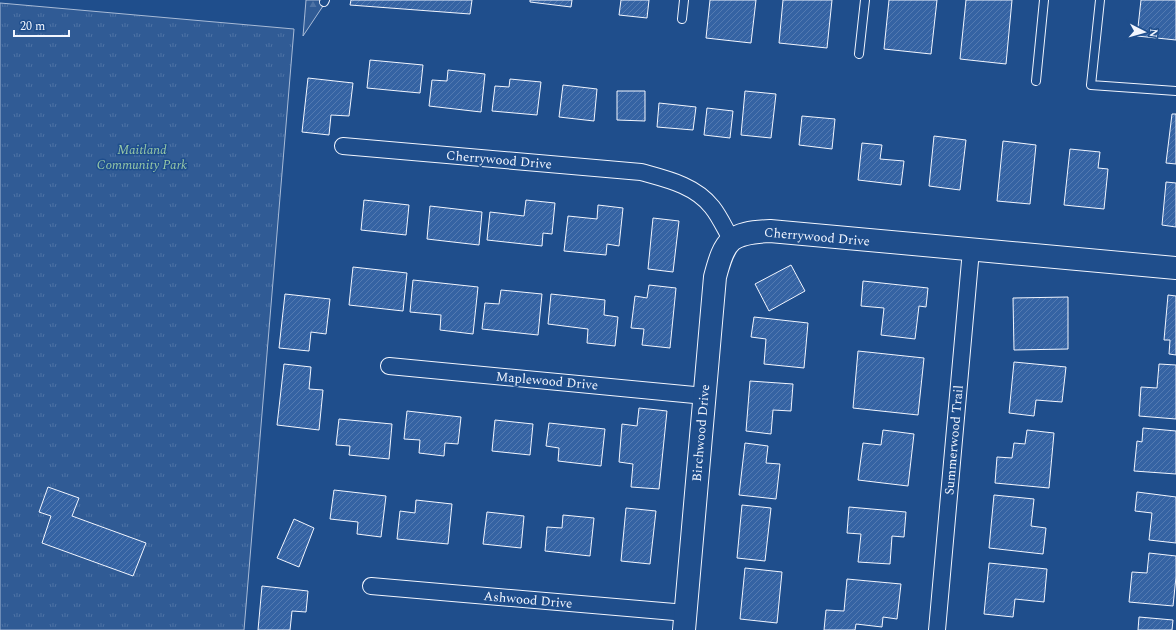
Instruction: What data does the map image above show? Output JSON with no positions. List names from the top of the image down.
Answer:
{
  "streets": {
    "street": [
      "Cherrywood Drive",
      "Maplewood Drive",
      "Birchwood Drive",
      "Summerwood Trail",
      "Ashwood Drive"
    ]
  },
  "crossings": [
    ["Cherrywood Drive", "Birchwood Drive"],
    ["Cherrywood Drive", "Summerwood Trail"],
    ["Maplewood Drive", "Birchwood Drive"],
    ["Birchwood Drive", "Ashwood Drive"]
  ],
  "parks": ["Maitland Community Park"],
  "scale_bar": "20 m",
  "north": "right"
}
